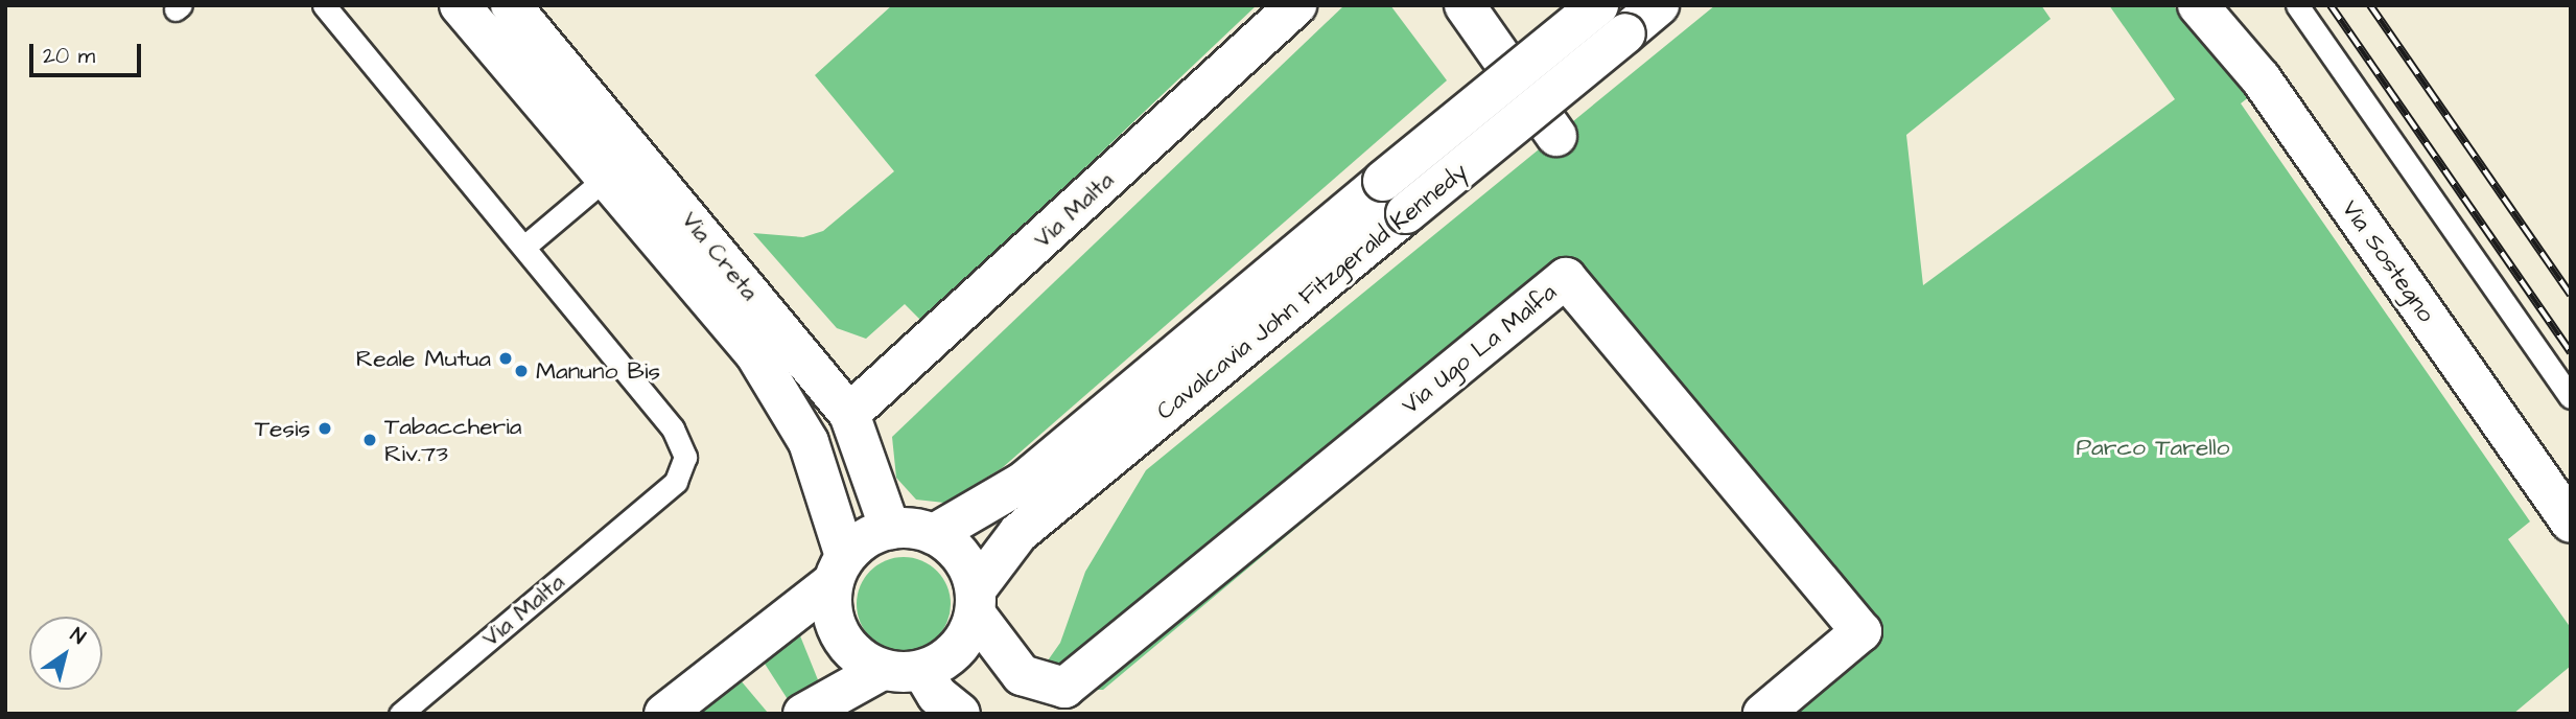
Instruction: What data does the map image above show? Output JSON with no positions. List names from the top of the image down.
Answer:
{
  "streets": {
    "street": [
      "Via Malta",
      "Via Creta",
      "Via Sostegno",
      "Cavalcavia John Fitzgerald Kennedy",
      "Via Ugo La Malfa"
    ]
  },
  "crossings": [
    ["Via Malta", "Via Creta"],
    ["Via Creta", "Cavalcavia John Fitzgerald Kennedy"],
    ["Via Creta", "Via Ugo La Malfa"],
    ["Cavalcavia John Fitzgerald Kennedy", "Via Ugo La Malfa"]
  ],
  "parks": ["Parco Tarello"],
  "places": [
    "Reale Mutua",
    "Manuno Bis",
    "Tesis",
    "Tabaccheria Riv.73"
  ],
  "scale_bar": "20 m",
  "north": "top right"
}
